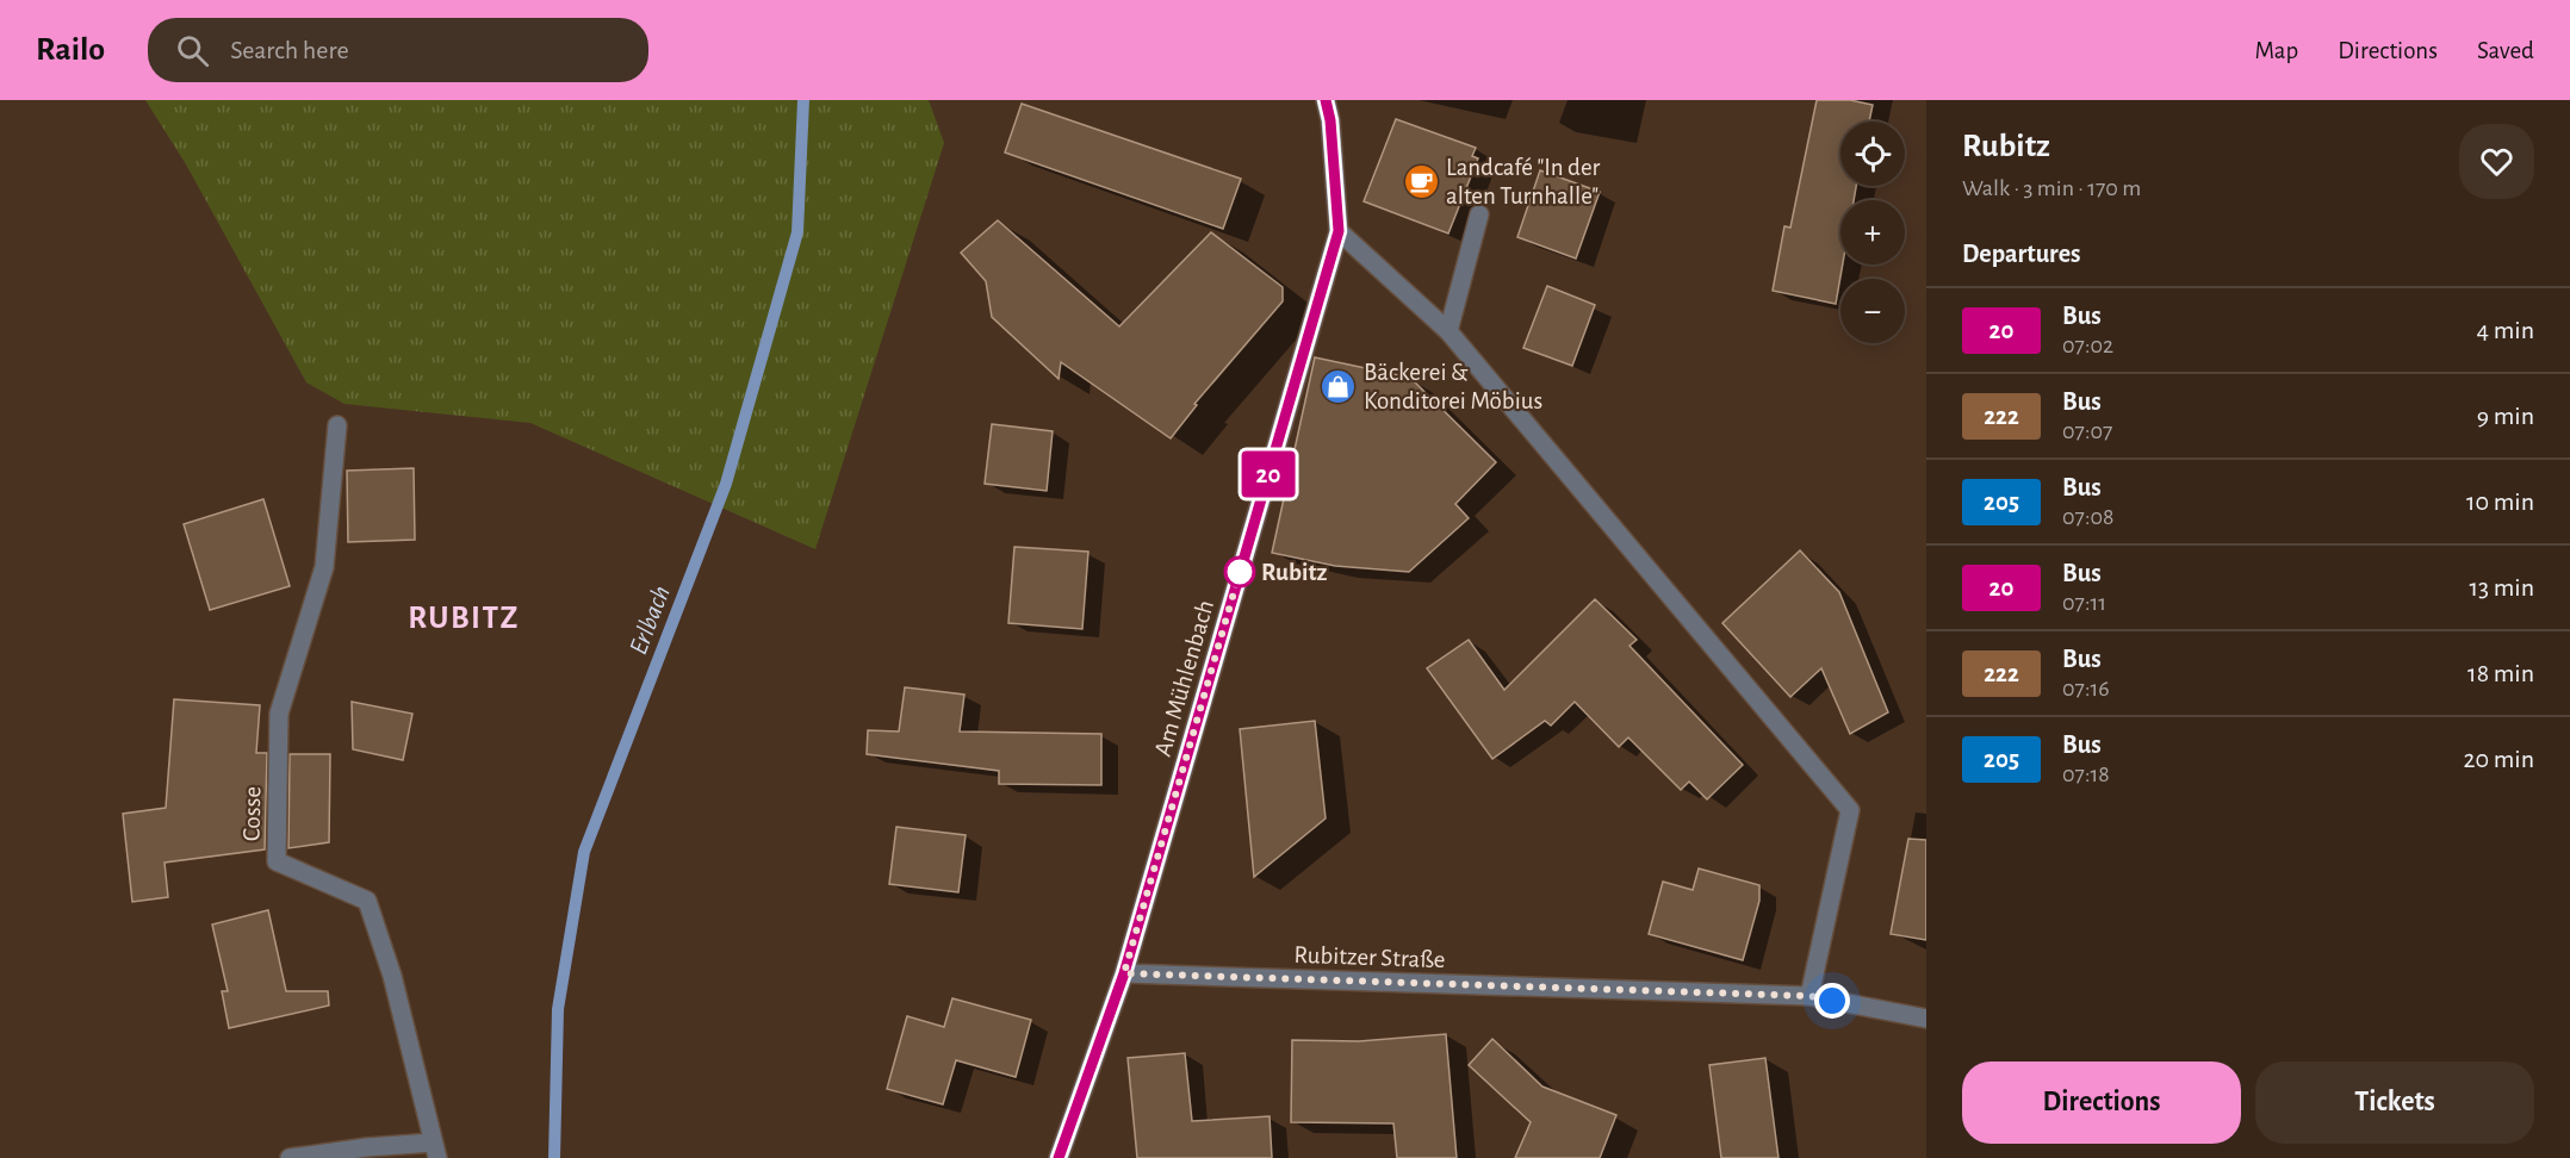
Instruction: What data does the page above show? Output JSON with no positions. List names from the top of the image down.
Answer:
{
  "streets": {
    "main road": ["Am Mühlenbach"],
    "street": ["Cosse", "Rubitzer Straße"]
  },
  "crossings": [
    ["Am Mühlenbach", "Rubitzer Straße"]
  ],
  "districts": ["RUBITZ"],
  "water": ["Erlbach"],
  "places": {
    "cafe": ["Landcafé \"In der alten Turnhalle\""],
    "shop": ["Bäckerei & Konditorei Möbius"],
    "other": ["Rubitz"]
  },
  "lines": ["bus line 20"],
  "page": {
    "header": "Railo",
    "search": "Search here",
    "nav": ["Map", "Directions", "Saved"],
    "on_map": "20",
    "heading": [
      ["Rubitz", "Walk · 3 min · 170 m"],
      "Departures"
    ],
    "map_buttons": ["+", "−"],
    "list": [
      {
        "mark": "20",
        "name": "Bus",
        "note": "07:02",
        "value": "4 min"
      },
      {
        "mark": "222",
        "name": "Bus",
        "note": "07:07",
        "value": "9 min"
      },
      {
        "mark": "205",
        "name": "Bus",
        "note": "07:08",
        "value": "10 min"
      },
      {
        "mark": "20",
        "name": "Bus",
        "note": "07:11",
        "value": "13 min"
      },
      {
        "mark": "222",
        "name": "Bus",
        "note": "07:16",
        "value": "18 min"
      },
      {
        "mark": "205",
        "name": "Bus",
        "note": "07:18",
        "value": "20 min"
      }
    ],
    "buttons": ["Directions", "Tickets"]
  }
}
